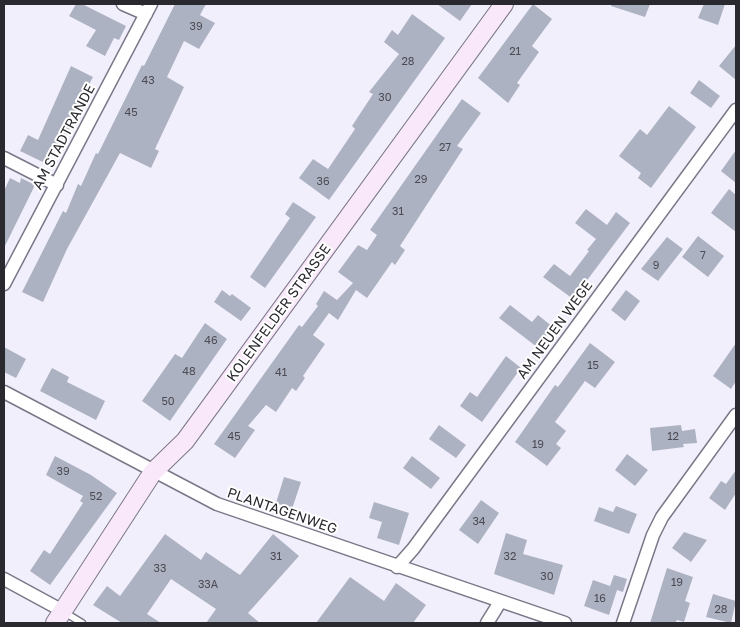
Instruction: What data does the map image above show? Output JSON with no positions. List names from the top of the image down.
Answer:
{
  "streets": {
    "main road": ["KOLENFELDER STRASSE"],
    "street": ["AM STADTRANDE", "AM NEUEN WEGE", "PLANTAGENWEG"]
  },
  "crossings": [
    ["KOLENFELDER STRASSE", "PLANTAGENWEG"],
    ["AM NEUEN WEGE", "PLANTAGENWEG"]
  ],
  "house_numbers": [
    "39",
    "21",
    "28",
    "43",
    "30",
    "45",
    "27",
    "29",
    "36",
    "31",
    "7",
    "9",
    "46",
    "15",
    "48",
    "41",
    "50",
    "45",
    "12",
    "19",
    "39",
    "52",
    "34",
    "31",
    "32",
    "33",
    "30",
    "19",
    "33A",
    "16",
    "28"
  ]
}
